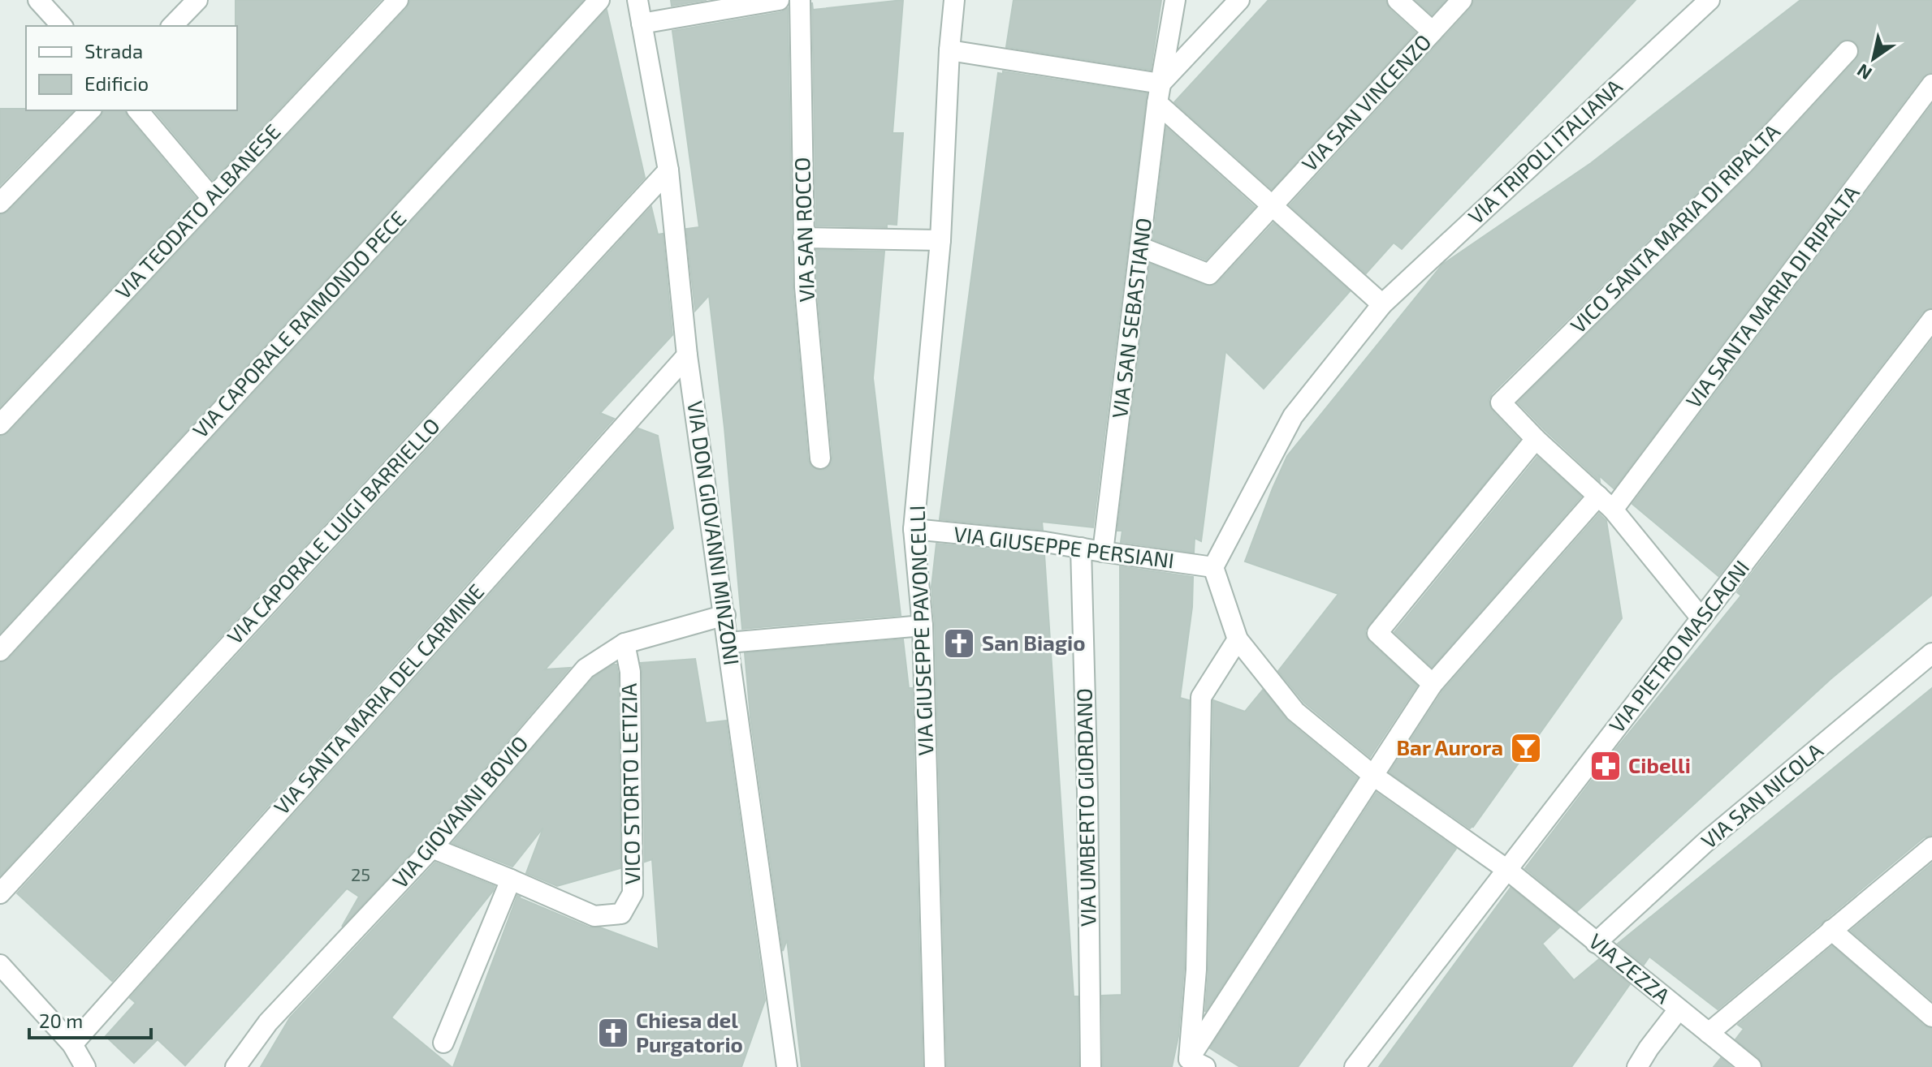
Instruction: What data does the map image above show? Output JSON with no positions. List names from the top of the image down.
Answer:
{
  "streets": {
    "street": [
      "VIA SAN VINCENZO",
      "VIA TRIPOLI ITALIANA",
      "VIA TEODATO ALBANESE",
      "VICO SANTA MARIA DI RIPALTA",
      "VIA SAN ROCCO",
      "VIA SANTA MARIA DI RIPALTA",
      "VIA SAN SEBASTIANO",
      "VIA CAPORALE RAIMONDO PECE",
      "VIA CAPORALE LUIGI BARRIELLO",
      "VIA DON GIOVANNI MINZONI",
      "VIA GIUSEPPE PERSIANI",
      "VIA GIUSEPPE PAVONCELLI",
      "VIA PIETRO MASCAGNI",
      "VIA SANTA MARIA DEL CARMINE",
      "VICO STORTO LETIZIA",
      "VIA SAN NICOLA",
      "VIA UMBERTO GIORDANO",
      "VIA GIOVANNI BOVIO",
      "VIA ZEZZA"
    ]
  },
  "crossings": [
    ["VIA SAN VINCENZO", "VIA SAN SEBASTIANO"],
    ["VIA TRIPOLI ITALIANA", "VIA GIUSEPPE PERSIANI"],
    ["VIA TRIPOLI ITALIANA", "VIA ZEZZA"],
    ["VIA SAN SEBASTIANO", "VIA GIUSEPPE PERSIANI"],
    ["VIA CAPORALE LUIGI BARRIELLO", "VIA DON GIOVANNI MINZONI"],
    ["VIA DON GIOVANNI MINZONI", "VIA SANTA MARIA DEL CARMINE"],
    ["VIA DON GIOVANNI MINZONI", "VIA GIOVANNI BOVIO"],
    ["VIA GIUSEPPE PERSIANI", "VIA GIUSEPPE PAVONCELLI"],
    ["VIA GIUSEPPE PERSIANI", "VIA UMBERTO GIORDANO"],
    ["VIA GIUSEPPE PERSIANI", "VIA ZEZZA"],
    ["VIA PIETRO MASCAGNI", "VIA ZEZZA"],
    ["VICO STORTO LETIZIA", "VIA GIOVANNI BOVIO"],
    ["VIA SAN NICOLA", "VIA ZEZZA"]
  ],
  "places": {
    "church": ["San Biagio", "Chiesa del Purgatorio"],
    "bar": ["Bar Aurora"],
    "pharmacy": ["Cibelli"]
  },
  "house_numbers": ["25"],
  "legend": ["Strada", "Edificio"],
  "scale_bar": "20 m",
  "north": "bottom left"
}
